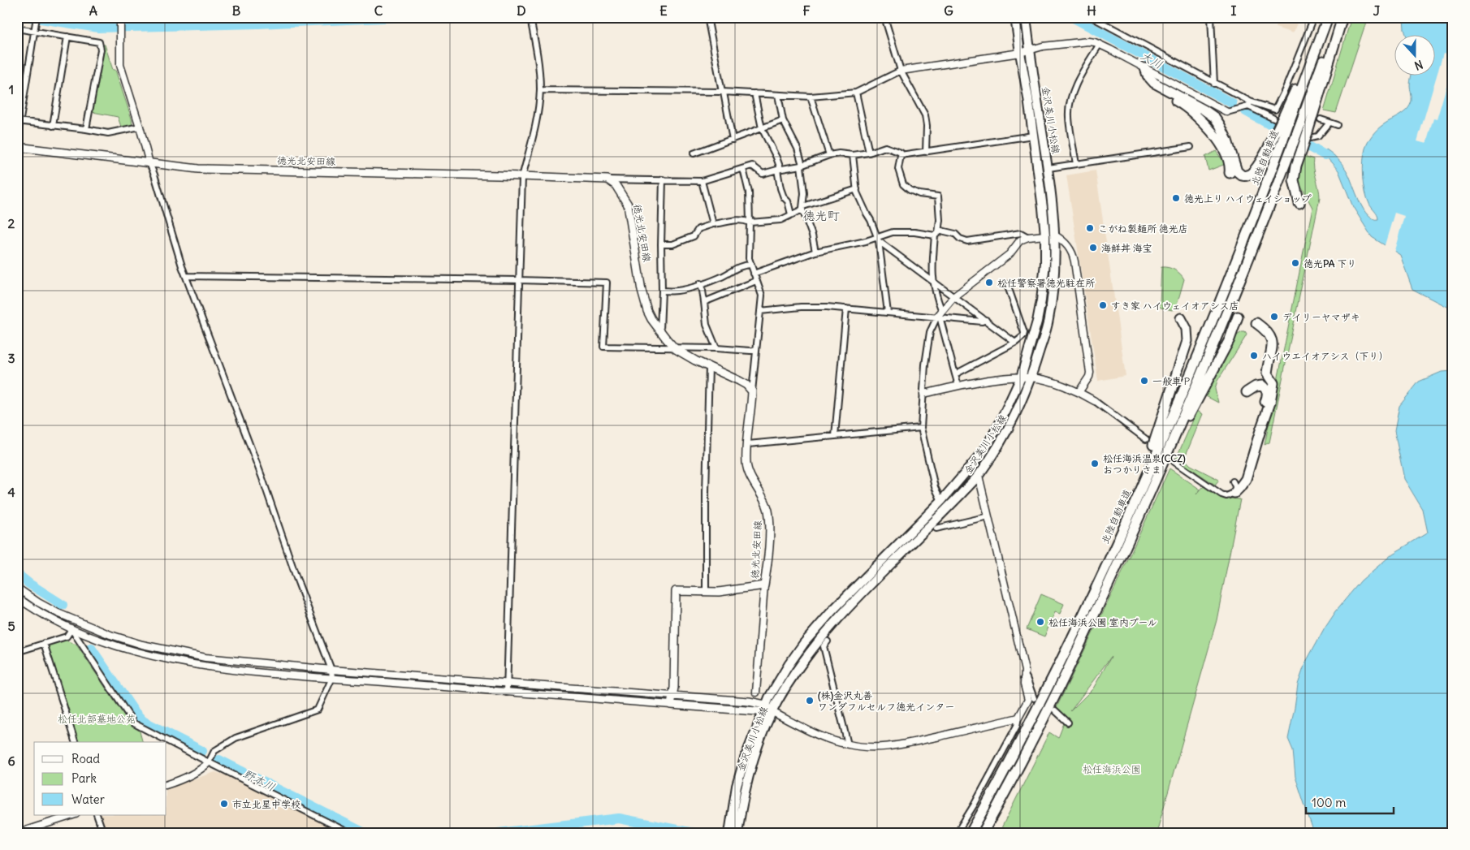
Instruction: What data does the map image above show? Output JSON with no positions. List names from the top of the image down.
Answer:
{
  "streets": {
    "highway": ["北陸自動車道"],
    "main road": ["金沢美川小松線", "徳光北安田線"]
  },
  "districts": ["徳光町"],
  "water": ["大川", "野本川"],
  "parks": ["松任北部墓地公苑", "松任海浜公園"],
  "places": [
    "徳光上り ハイウェイショップ",
    "こがね製麺所 徳光店",
    "海鮮丼 海宝",
    "徳光PA 下り",
    "松任警察署徳光駐在所",
    "すき家 ハイウェイオアシス店",
    "デイリーヤマザキ",
    "ハイウエイオアシス（下り）",
    "一般車Ｐ",
    "松任海浜温泉(CCZ) おつかりさま",
    "松任海浜公園 室内プール",
    "(株)金沢丸善 ワンダフルセルフ徳光インター",
    "市立北星中学校"
  ],
  "legend": ["Road", "Park", "Water"],
  "scale_bar": "100 m",
  "north": "bottom",
  "grid": {
    "columns": [
      "A",
      "B",
      "C",
      "D",
      "E",
      "F",
      "G",
      "H",
      "I",
      "J"
    ],
    "rows": [
      "1",
      "2",
      "3",
      "4",
      "5",
      "6"
    ]
  }
}
